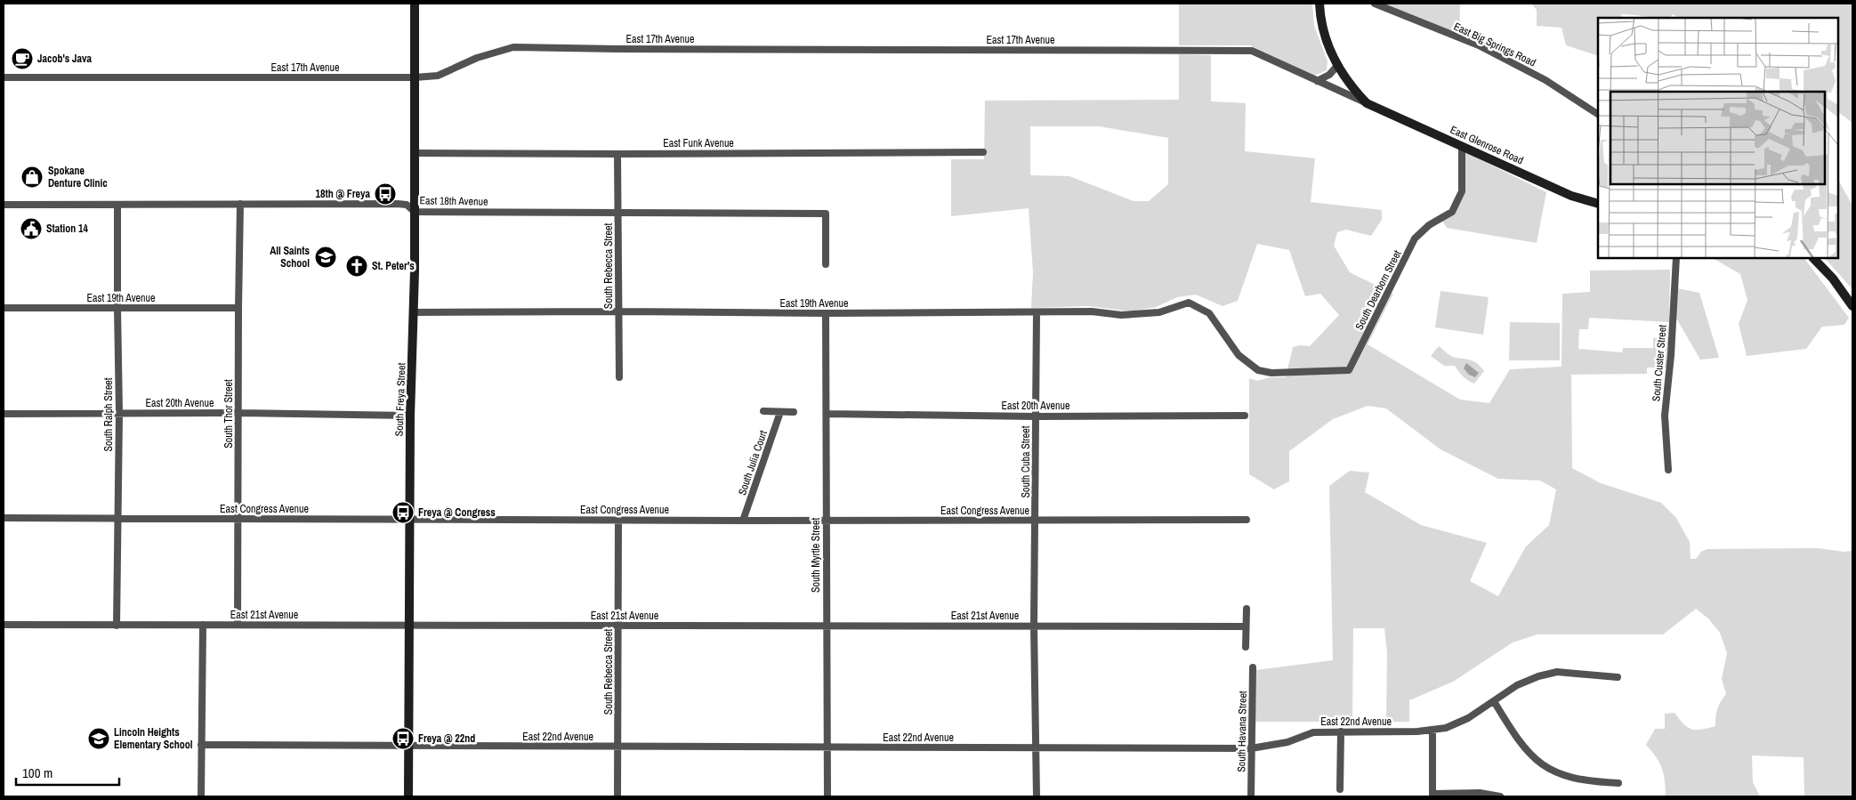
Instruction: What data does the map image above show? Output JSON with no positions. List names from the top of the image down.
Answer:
{
  "streets": {
    "main road": ["East Glenrose Road", "South Freya Street"],
    "street": [
      "East 17th Avenue",
      "East Big Springs Road",
      "East Funk Avenue",
      "East 18th Avenue",
      "South Rebecca Street",
      "South Dearborn Street",
      "East 19th Avenue",
      "South Custer Street",
      "East 20th Avenue",
      "South Thor Street",
      "South Ralph Street",
      "South Cuba Street",
      "South Julia Court",
      "East Congress Avenue",
      "South Myrtle Street",
      "East 21st Avenue",
      "East 22nd Avenue",
      "South Havana Street"
    ]
  },
  "crossings": [
    ["East 17th Avenue", "East Glenrose Road"],
    ["East 17th Avenue", "South Freya Street"],
    ["East Funk Avenue", "South Rebecca Street"],
    ["East Funk Avenue", "South Freya Street"],
    ["East Glenrose Road", "South Dearborn Street"],
    ["East 18th Avenue", "South Rebecca Street"],
    ["East 18th Avenue", "South Freya Street"],
    ["East 18th Avenue", "South Thor Street"],
    ["East 18th Avenue", "South Ralph Street"],
    ["South Rebecca Street", "East 19th Avenue"],
    ["South Rebecca Street", "East Congress Avenue"],
    ["South Rebecca Street", "East 21st Avenue"],
    ["South Rebecca Street", "East 22nd Avenue"],
    ["South Dearborn Street", "East 19th Avenue"],
    ["East 19th Avenue", "South Freya Street"],
    ["East 19th Avenue", "South Thor Street"],
    ["East 19th Avenue", "South Ralph Street"],
    ["East 19th Avenue", "South Cuba Street"],
    ["East 19th Avenue", "South Myrtle Street"],
    ["South Freya Street", "East 20th Avenue"],
    ["South Freya Street", "East Congress Avenue"],
    ["South Freya Street", "East 21st Avenue"],
    ["South Freya Street", "East 22nd Avenue"],
    ["East 20th Avenue", "South Thor Street"],
    ["East 20th Avenue", "South Ralph Street"],
    ["East 20th Avenue", "South Cuba Street"],
    ["East 20th Avenue", "South Myrtle Street"],
    ["South Thor Street", "East Congress Avenue"],
    ["South Thor Street", "East 21st Avenue"],
    ["South Ralph Street", "East Congress Avenue"],
    ["South Ralph Street", "East 21st Avenue"],
    ["South Cuba Street", "East Congress Avenue"],
    ["South Cuba Street", "East 21st Avenue"],
    ["South Cuba Street", "East 22nd Avenue"],
    ["South Julia Court", "East Congress Avenue"],
    ["East Congress Avenue", "South Myrtle Street"],
    ["South Myrtle Street", "East 21st Avenue"],
    ["South Myrtle Street", "East 22nd Avenue"],
    ["East 22nd Avenue", "South Havana Street"]
  ],
  "places": {
    "cafe": ["Jacob's Java"],
    "shop": ["Spokane Denture Clinic"],
    "bus stop": ["18th @ Freya", "Freya @ Congress", "Freya @ 22nd"],
    "public building": ["Station 14"],
    "school or university": ["All Saints School", "Lincoln Heights Elementary School"],
    "church": ["St. Peter's"]
  },
  "scale_bar": "100 m"
}
